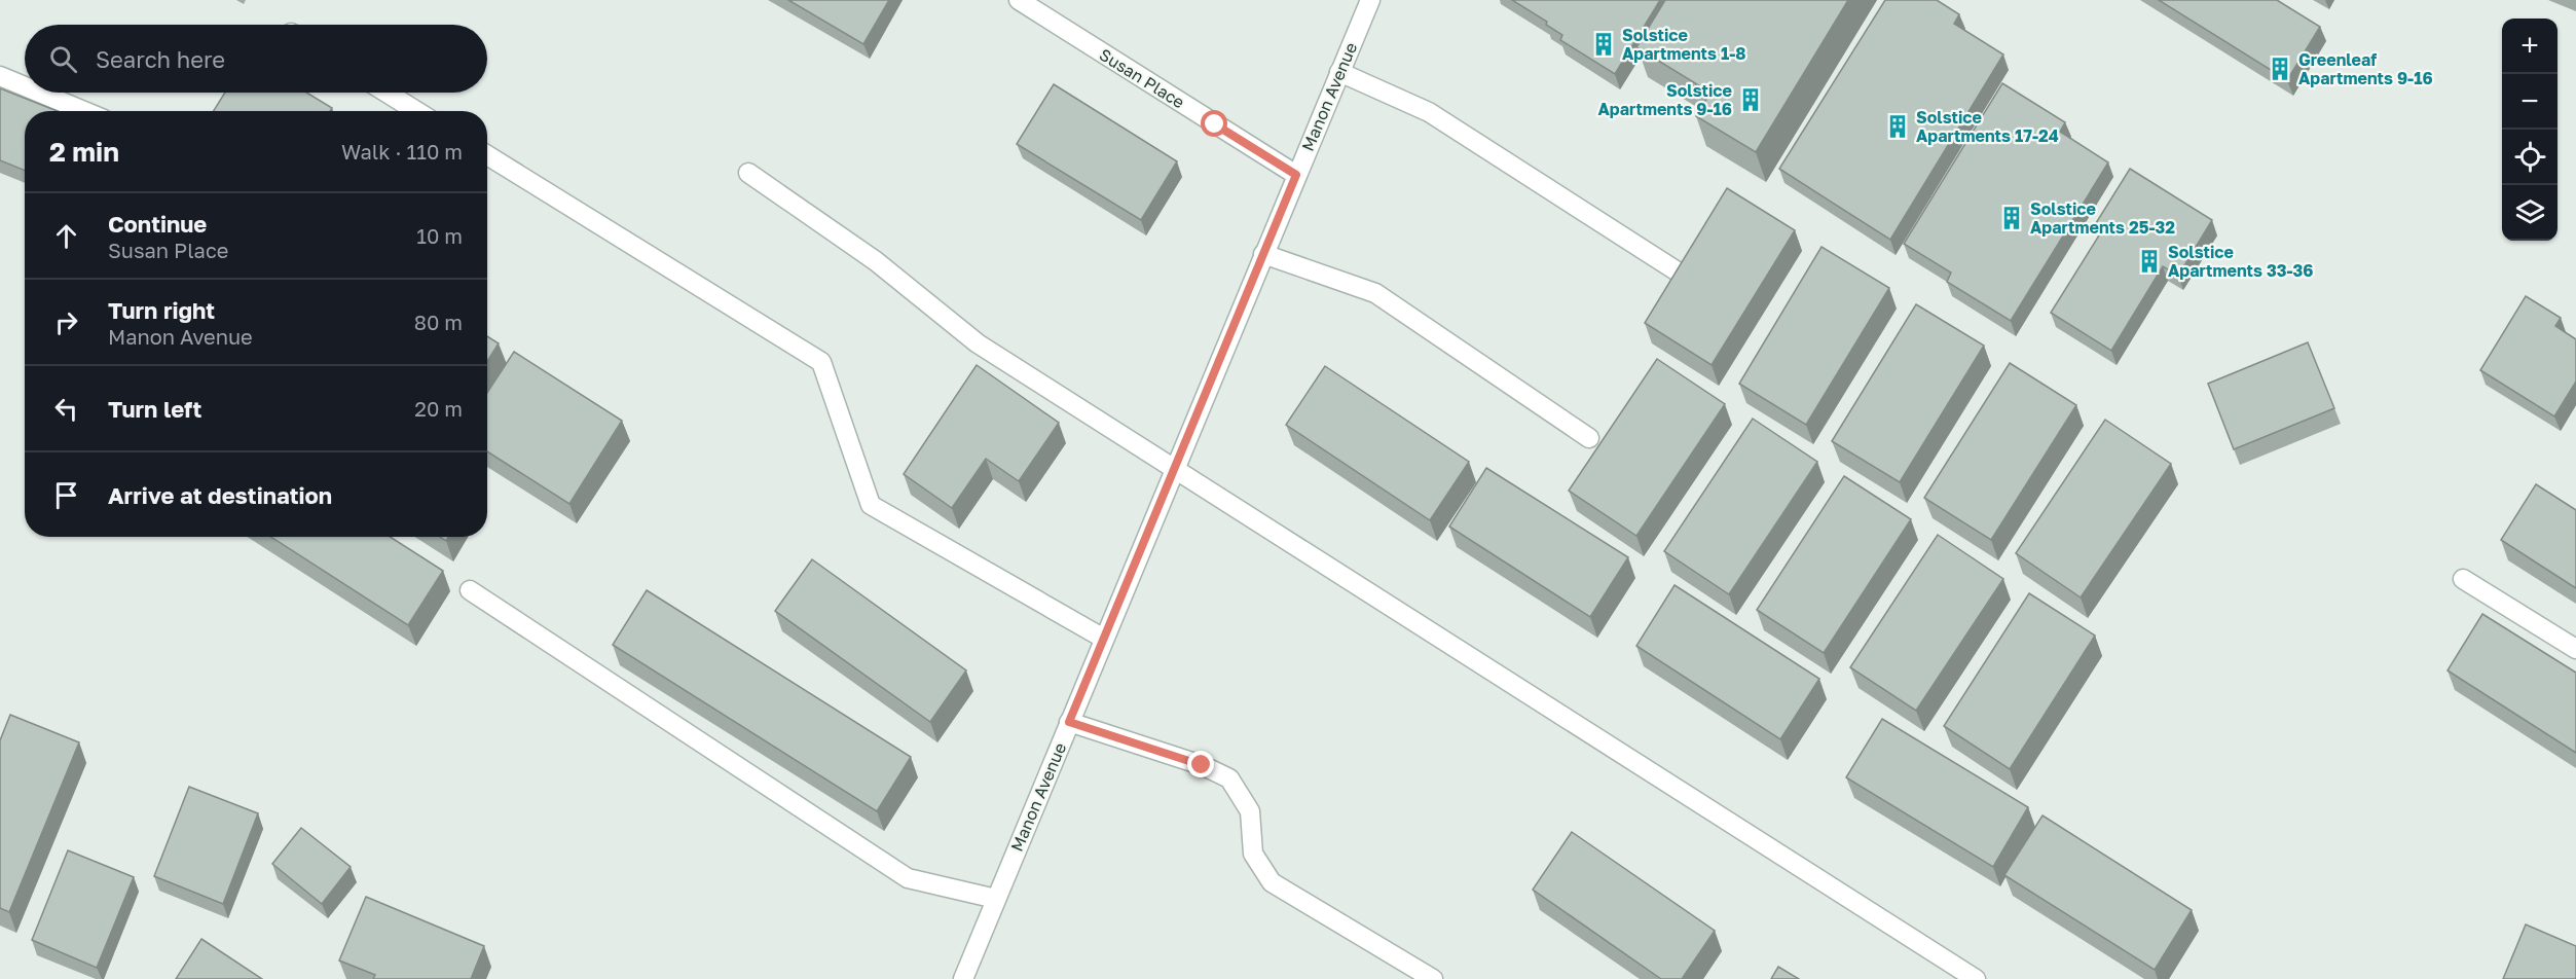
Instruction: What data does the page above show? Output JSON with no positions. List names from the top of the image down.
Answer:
{
  "streets": {
    "street": ["Susan Place", "Manon Avenue"]
  },
  "crossings": [
    ["Susan Place", "Manon Avenue"]
  ],
  "places": {
    "building": [
      "Solstice Apartments 1-8",
      "Greenleaf Apartments 9-16",
      "Solstice Apartments 9-16",
      "Solstice Apartments 17-24",
      "Solstice Apartments 25-32",
      "Solstice Apartments 33-36"
    ]
  },
  "page": {
    "map_buttons": ["+", "−"],
    "search": "Search here",
    "heading": ["2 min", "Walk · 110 m"],
    "list": [
      ["Continue", "Susan Place", "10 m"],
      ["Turn right", "Manon Avenue", "80 m"],
      ["Turn left", "20 m"],
      "Arrive at destination"
    ]
  }
}
